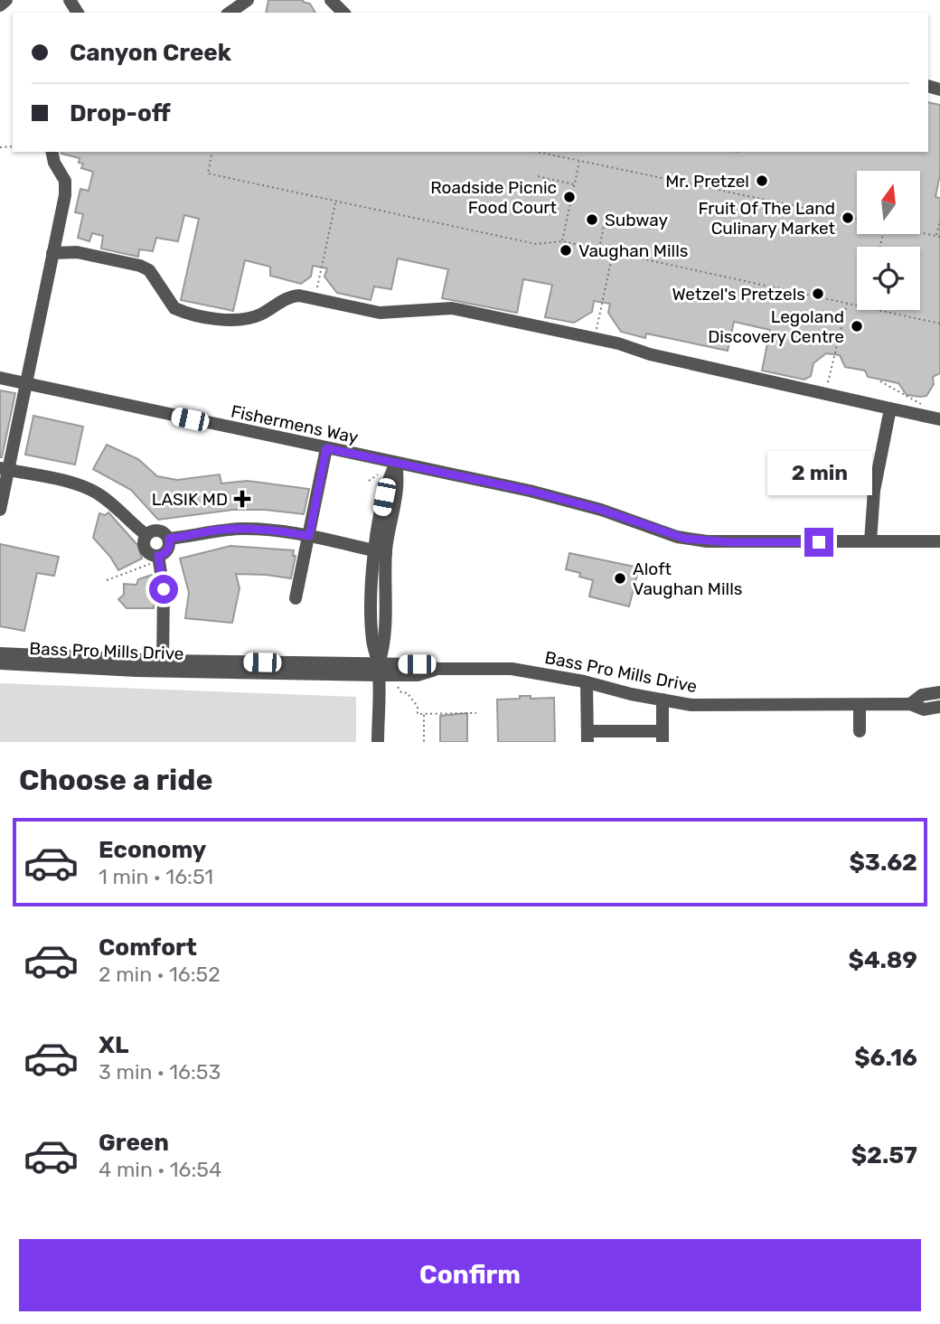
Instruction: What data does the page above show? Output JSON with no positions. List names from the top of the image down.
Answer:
{
  "streets": {
    "street": ["Fishermens Way", "Bass Pro Mills Drive"]
  },
  "places": {
    "other": [
      "Mr. Pretzel",
      "Roadside Picnic Food Court",
      "Fruit Of The Land Culinary Market",
      "Subway",
      "Vaughan Mills",
      "Wetzel's Pretzels",
      "Legoland Discovery Centre",
      "Aloft Vaughan Mills"
    ],
    "health": ["LASIK MD"]
  },
  "north": "top",
  "page": {
    "banner": ["Canyon Creek", "Drop-off"],
    "bubble": "2 min",
    "heading": "Choose a ride",
    "list": [
      {
        "name": "Economy",
        "note": "1 min · 16:51",
        "value": "$3.62"
      },
      {
        "name": "Comfort",
        "note": "2 min · 16:52",
        "value": "$4.89"
      },
      {
        "name": "XL",
        "note": "3 min · 16:53",
        "value": "$6.16"
      },
      {
        "name": "Green",
        "note": "4 min · 16:54",
        "value": "$2.57"
      }
    ],
    "buttons": "Confirm"
  }
}
